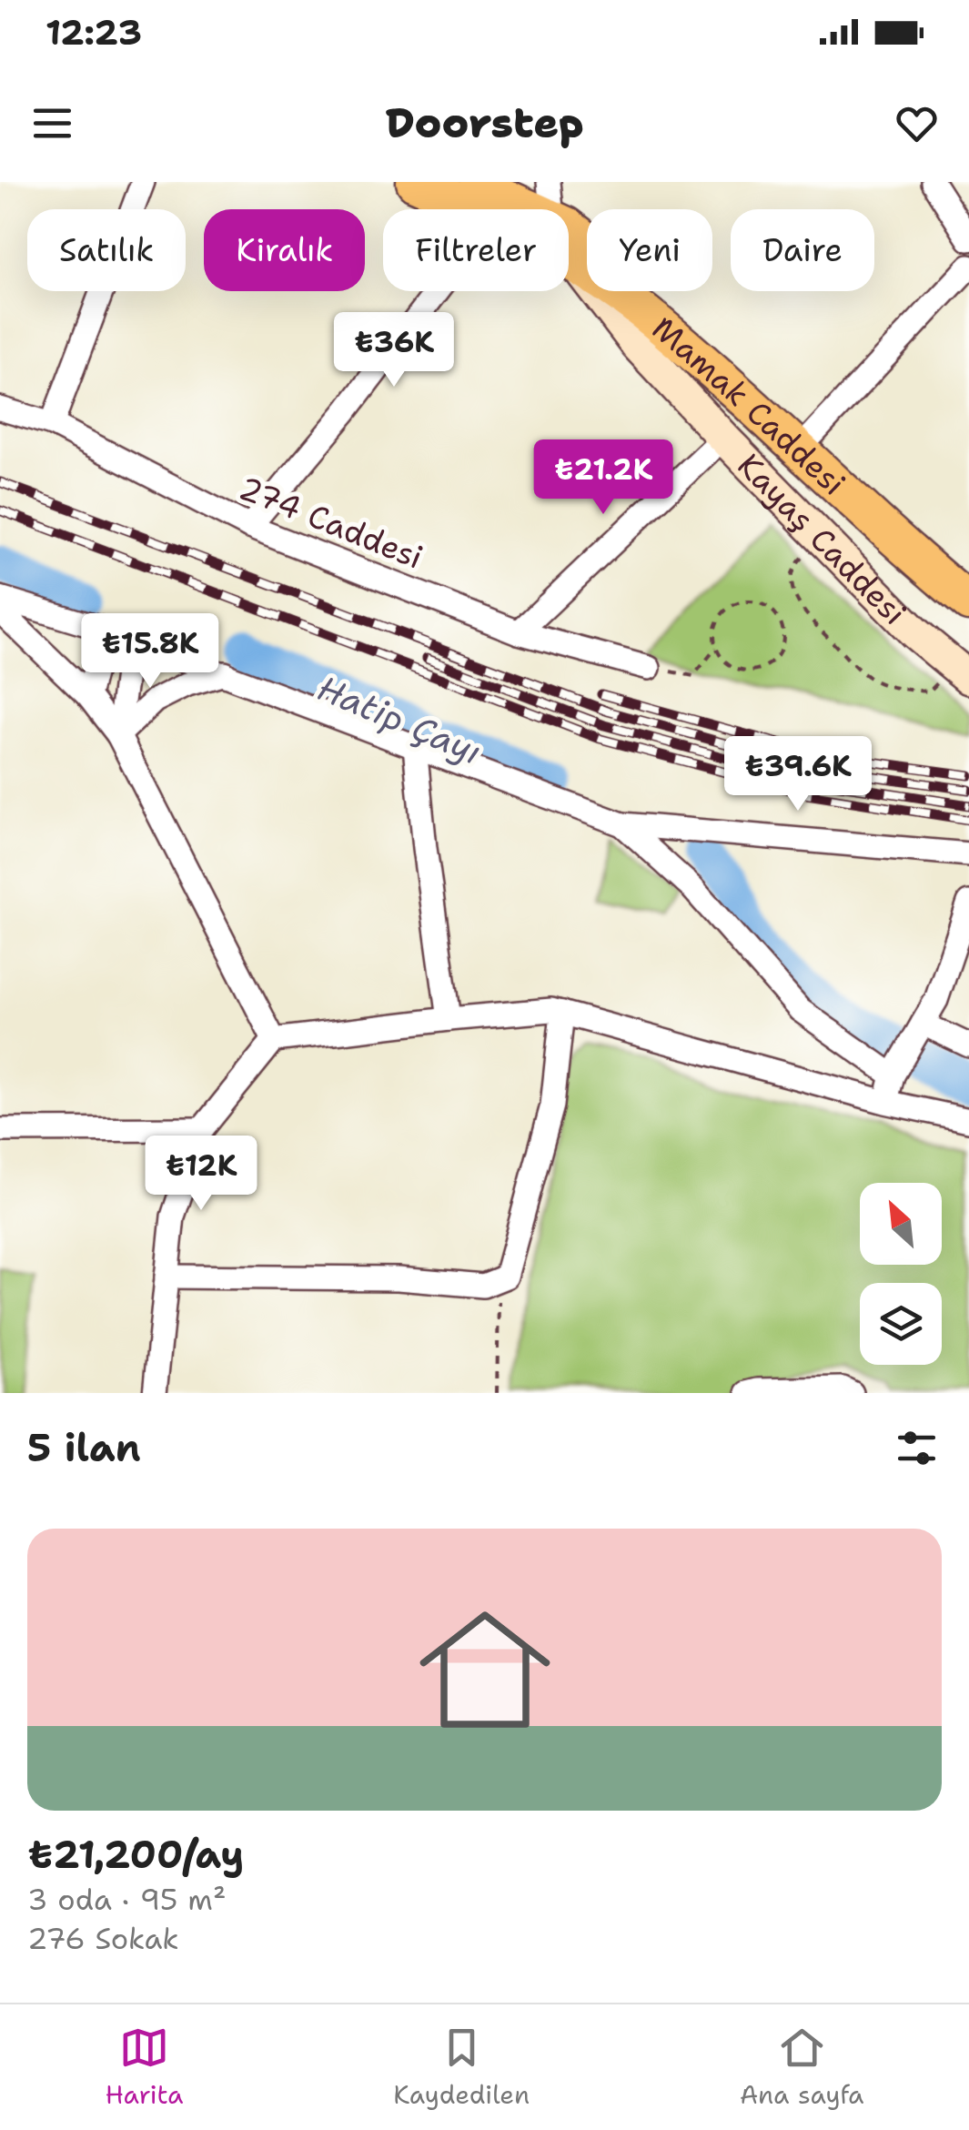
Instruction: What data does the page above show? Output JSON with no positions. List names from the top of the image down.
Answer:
{
  "streets": {
    "main road": ["Mamak Caddesi"],
    "street": ["274 Caddesi", "Kayaş Caddesi"]
  },
  "crossings": [
    ["Mamak Caddesi", "Kayaş Caddesi"]
  ],
  "water": ["Hatip Çayı"],
  "north": "top left",
  "page": {
    "status": "12:23",
    "header": "Doorstep",
    "chip": [
      "Satılık",
      "Kiralık",
      "Filtreler",
      "Yeni",
      "Daire"
    ],
    "price": [
      "₺36K",
      "₺21.2K",
      "₺15.8K",
      "₺39.6K",
      "₺12K"
    ],
    "heading": "5 ilan",
    "list": [
      {
        "name": "₺21,200/ay",
        "note": "3 oda · 95 m² · 276 Sokak"
      }
    ],
    "tabs": ["Harita", "Kaydedilen", "Ana sayfa"]
  }
}
